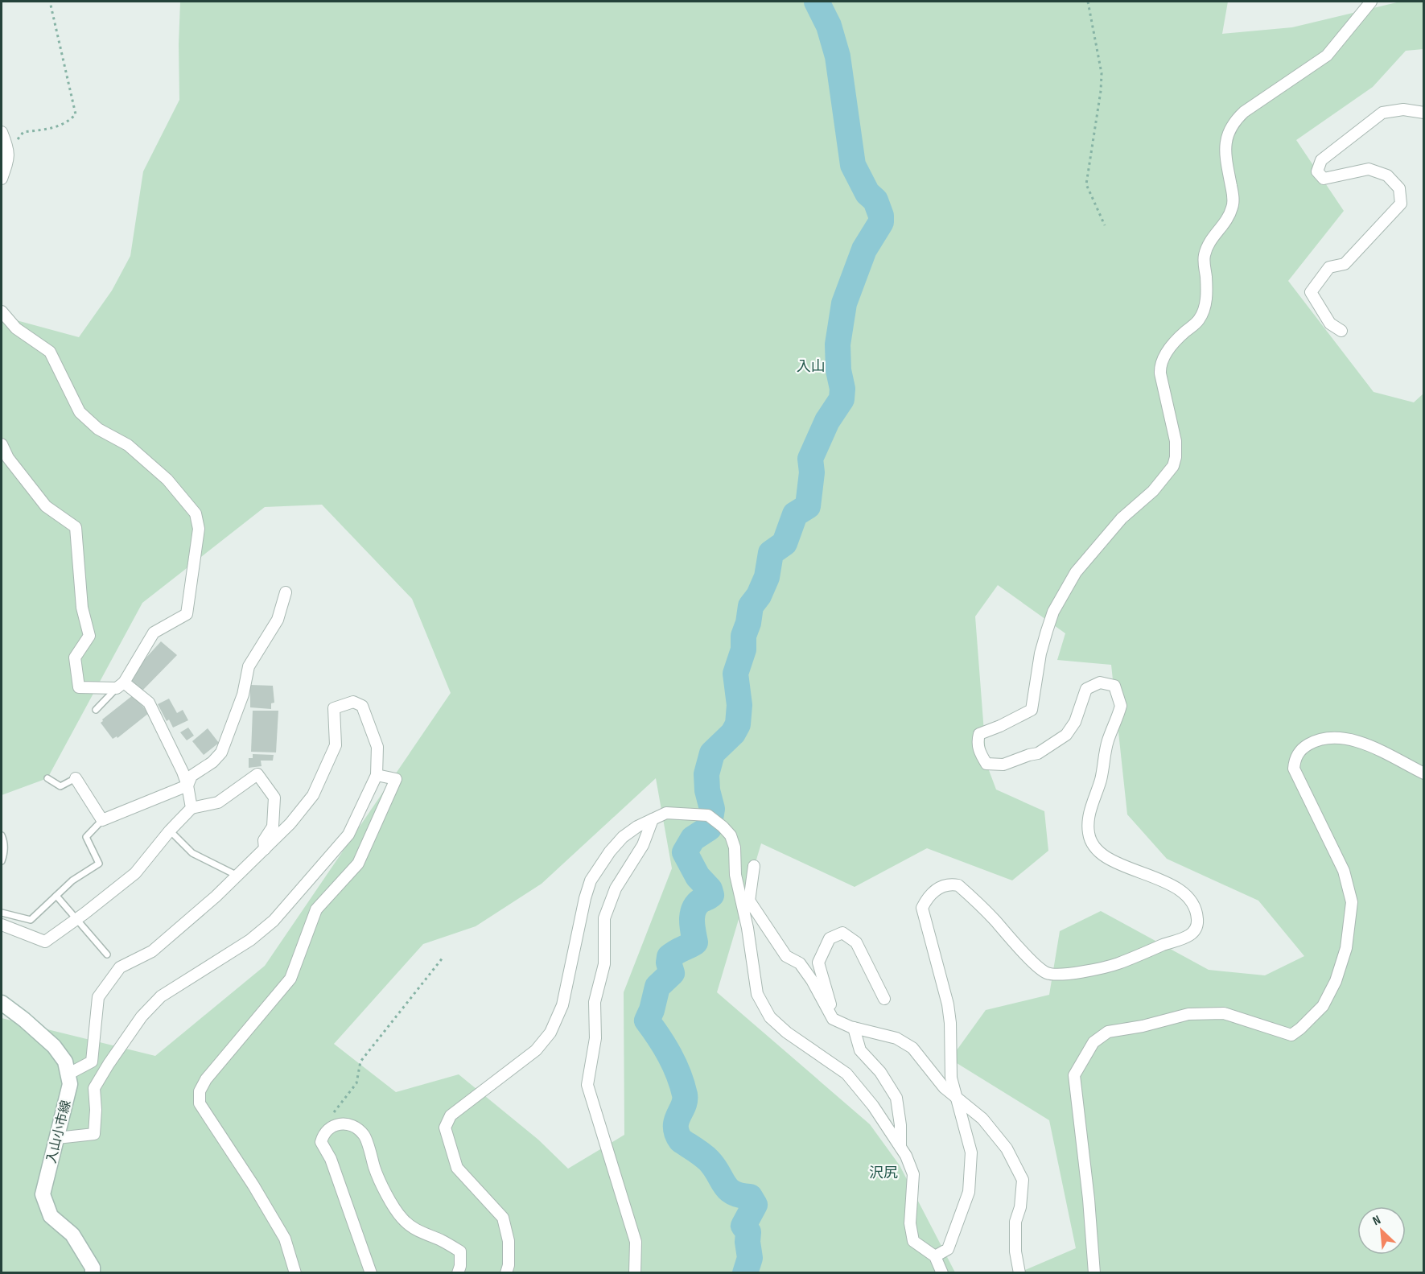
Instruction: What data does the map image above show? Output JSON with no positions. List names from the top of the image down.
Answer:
{
  "streets": {
    "main road": ["入山小市線"]
  },
  "districts": ["入山", "沢尻"],
  "north": "top left"
}
